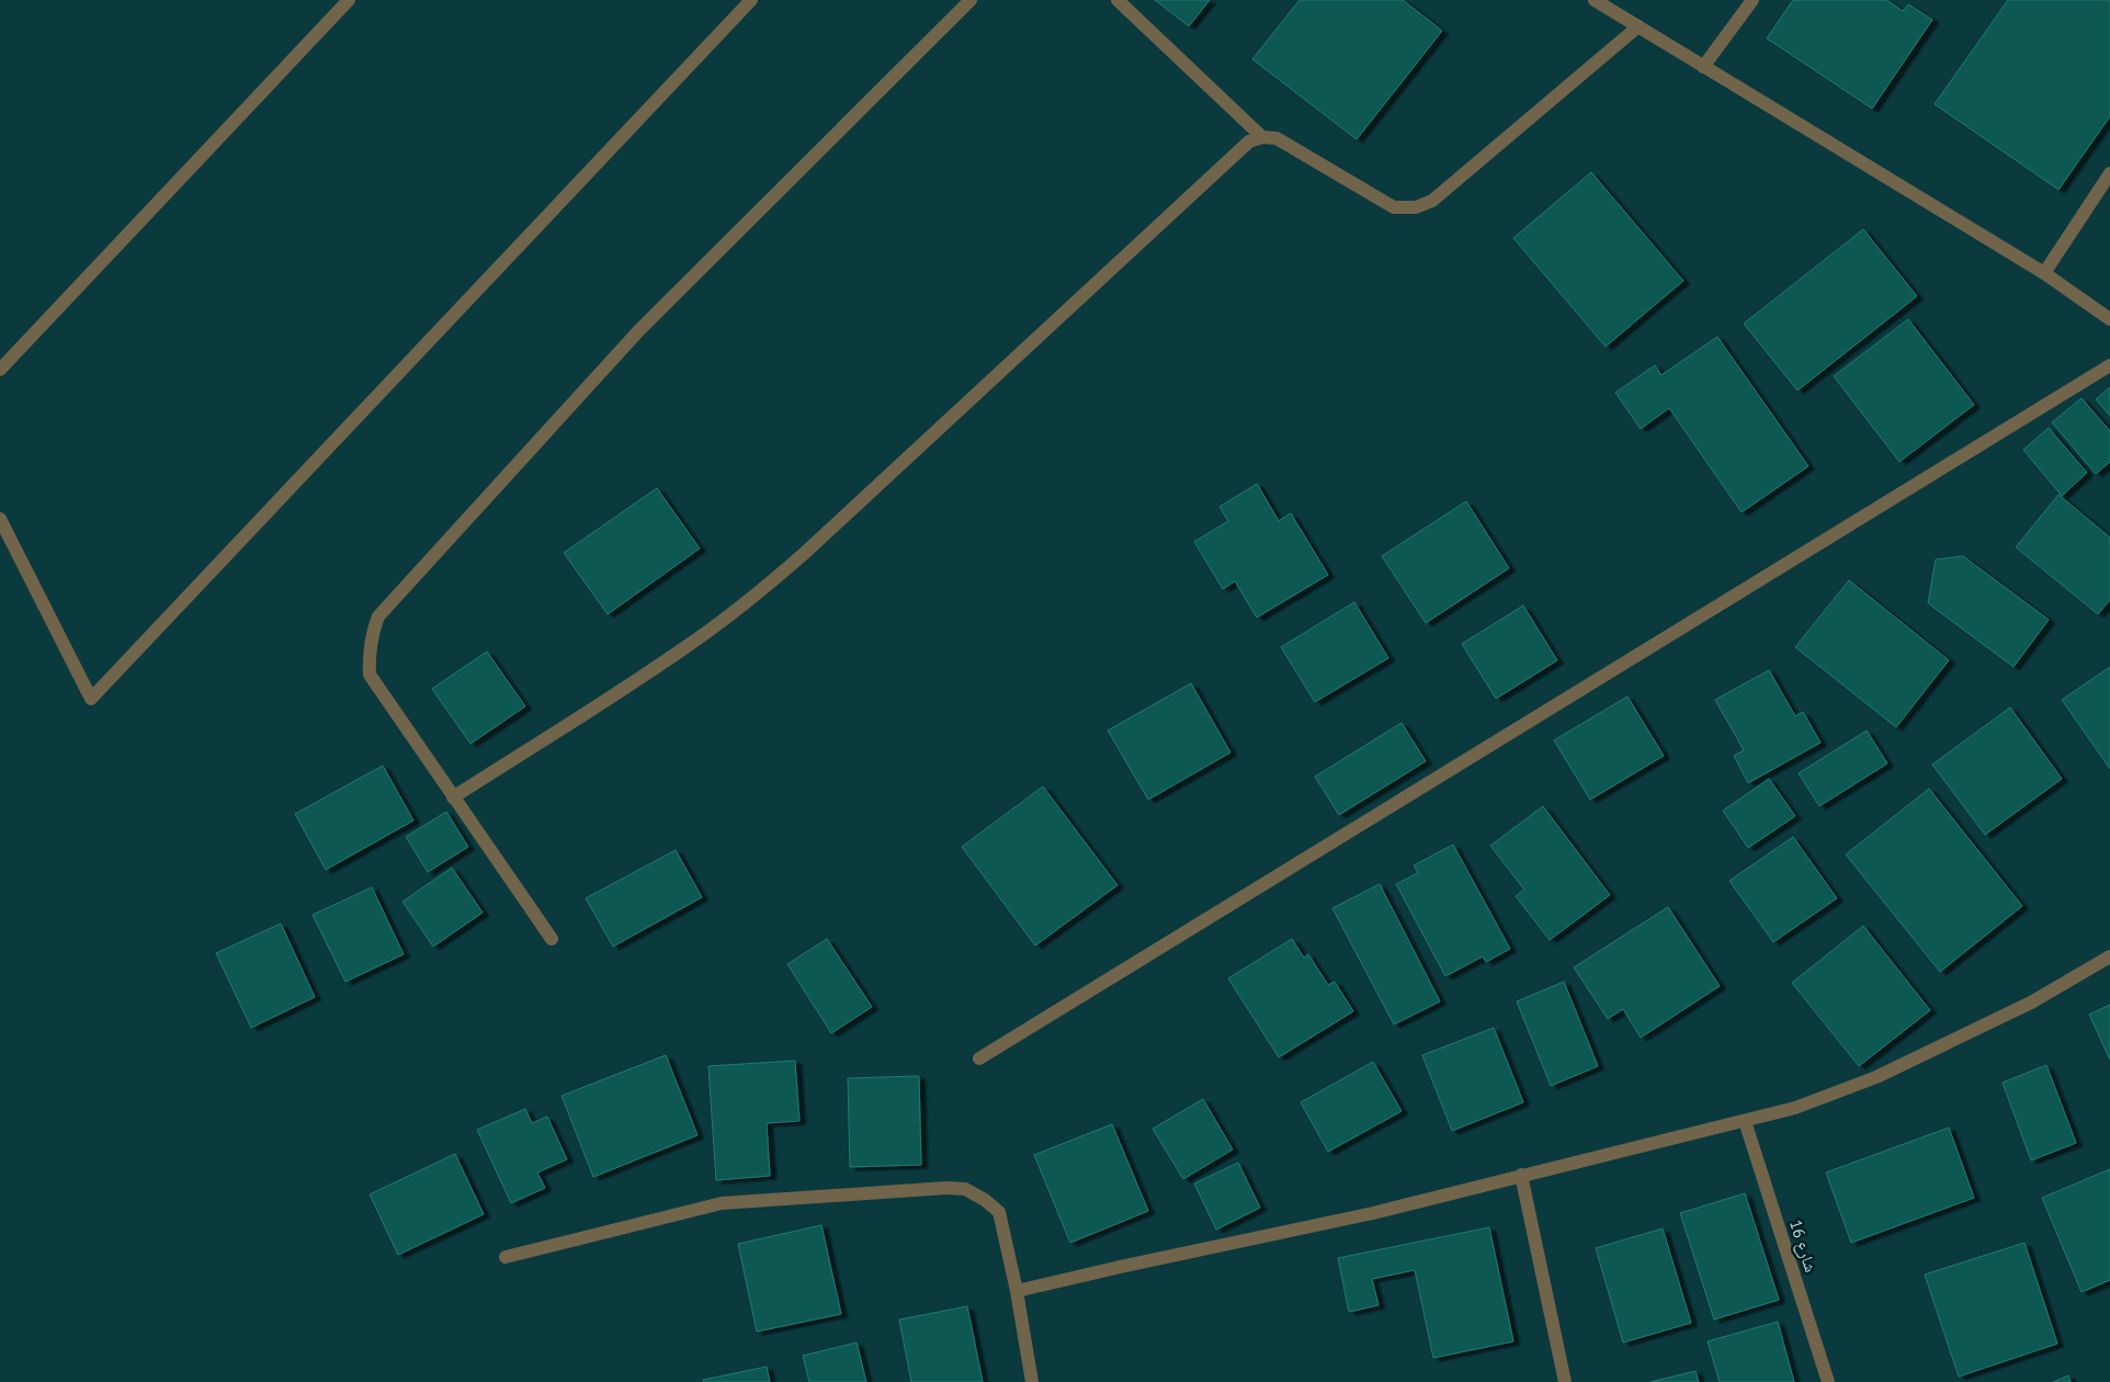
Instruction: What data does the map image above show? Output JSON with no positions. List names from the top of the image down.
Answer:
{
  "streets": {
    "street": ["شارع 16"]
  }
}
